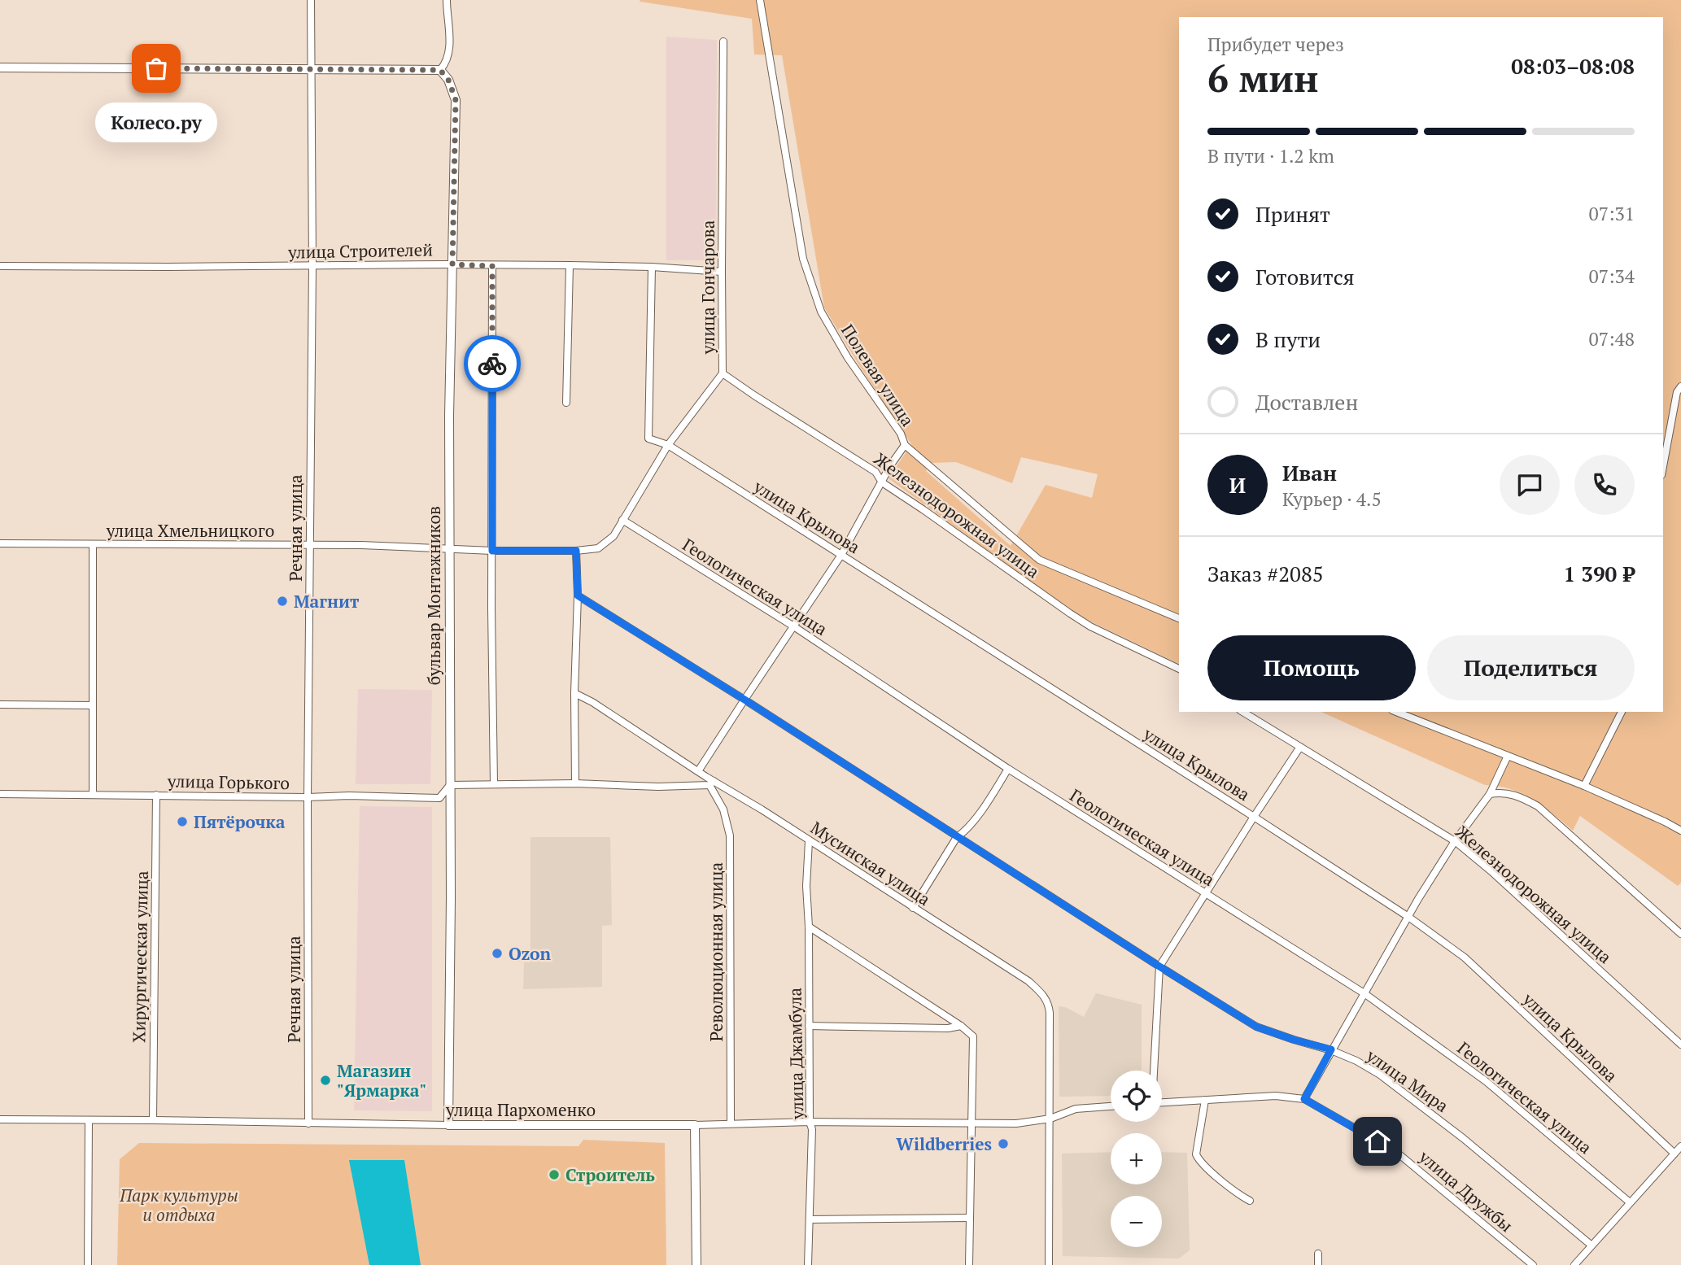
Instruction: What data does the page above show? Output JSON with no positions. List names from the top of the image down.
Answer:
{
  "streets": {
    "street": [
      "улица Строителей",
      "улица Гончарова",
      "Полевая улица",
      "Железнодорожная улица",
      "улица Крылова",
      "Речная улица",
      "улица Хмельницкого",
      "Геологическая улица",
      "бульвар Монтажников",
      "улица Горького",
      "Мусинская улица",
      "Революционная улица",
      "Хирургическая улица",
      "улица Джамбула",
      "улица Мира",
      "улица Пархоменко",
      "улица Дружбы"
    ]
  },
  "crossings": [
    ["улица Строителей", "улица Гончарова"],
    ["улица Строителей", "улица Крылова"],
    ["улица Строителей", "Речная улица"],
    ["улица Строителей", "бульвар Монтажников"],
    ["улица Гончарова", "Железнодорожная улица"],
    ["улица Гончарова", "улица Крылова"],
    ["улица Гончарова", "улица Хмельницкого"],
    ["улица Гончарова", "Геологическая улица"],
    ["улица Гончарова", "бульвар Монтажников"],
    ["Речная улица", "улица Хмельницкого"],
    ["Речная улица", "улица Горького"],
    ["Речная улица", "улица Пархоменко"],
    ["улица Хмельницкого", "бульвар Монтажников"],
    ["бульвар Монтажников", "улица Горького"],
    ["бульвар Монтажников", "улица Пархоменко"],
    ["улица Горького", "Хирургическая улица"],
    ["Мусинская улица", "Революционная улица"],
    ["Мусинская улица", "улица Джамбула"],
    ["Мусинская улица", "улица Пархоменко"],
    ["Революционная улица", "улица Пархоменко"],
    ["Хирургическая улица", "улица Пархоменко"],
    ["улица Джамбула", "улица Пархоменко"]
  ],
  "parks": ["Парк культуры и отдыха"],
  "places": [
    "Колесо.ру",
    "Магнит",
    "Пятёрочка",
    "Ozon",
    "Магазин \"Ярмарка\"",
    "Wildberries",
    "Строитель"
  ],
  "page": {
    "heading": ["6 мин", "Прибудет через", "08:03–08:08"],
    "panel": [
      "Иван",
      "Курьер · 4.5",
      "Заказ #2085",
      "1 390 ₽"
    ],
    "bubble": "Колесо.ру",
    "bar": "В пути · 1.2 km",
    "list": [
      ["Принят", "07:31"],
      ["Готовится", "07:34"],
      ["В пути", "07:48"],
      "Доставлен"
    ],
    "round": "И",
    "buttons": ["Помощь", "Поделиться"],
    "map_buttons": ["+", "−"]
  }
}
